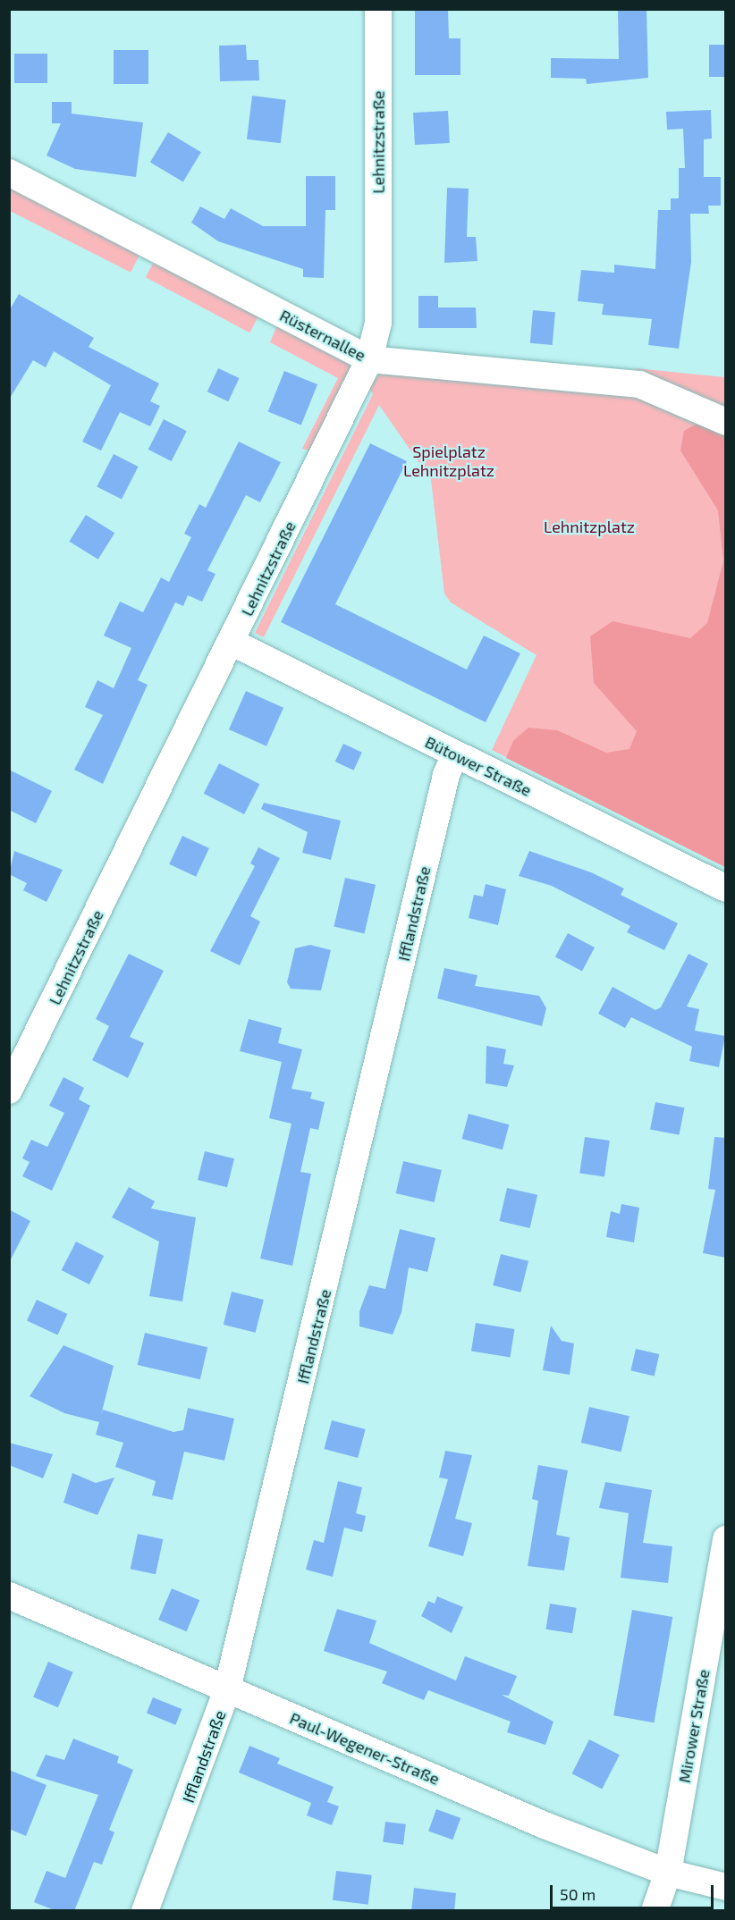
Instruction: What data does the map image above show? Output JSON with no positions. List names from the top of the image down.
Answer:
{
  "streets": {
    "street": [
      "Lehnitzstraße",
      "Rüsternallee",
      "Bütower Straße",
      "Ifflandstraße",
      "Mirower Straße",
      "Paul-Wegener-Straße"
    ]
  },
  "crossings": [
    ["Lehnitzstraße", "Rüsternallee"],
    ["Lehnitzstraße", "Bütower Straße"],
    ["Bütower Straße", "Ifflandstraße"],
    ["Ifflandstraße", "Paul-Wegener-Straße"],
    ["Mirower Straße", "Paul-Wegener-Straße"]
  ],
  "parks": ["Spielplatz Lehnitzplatz", "Lehnitzplatz"],
  "scale_bar": "50 m"
}
